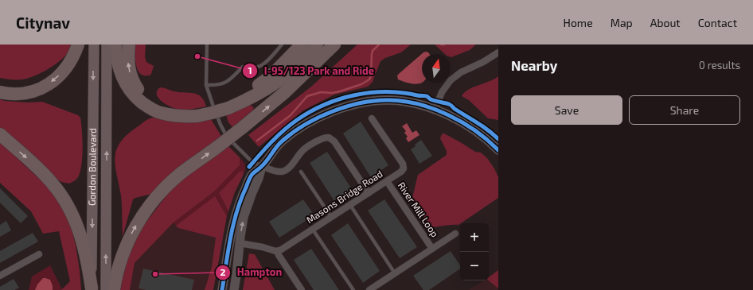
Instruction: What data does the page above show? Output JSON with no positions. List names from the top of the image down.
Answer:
{
  "streets": {
    "main road": ["Gordon Boulevard"],
    "street": ["Masons Bridge Road", "River Mill Loop"]
  },
  "crossings": [
    ["Masons Bridge Road", "River Mill Loop"]
  ],
  "places": ["I-95/123 Park and Ride", "Hampton"],
  "north": "top",
  "page": {
    "header": "Citynav",
    "nav": [
      "Home",
      "Map",
      "About",
      "Contact"
    ],
    "heading": ["Nearby", "0 results"],
    "buttons": ["Save", "Share"],
    "map_buttons": ["+", "−"]
  }
}
